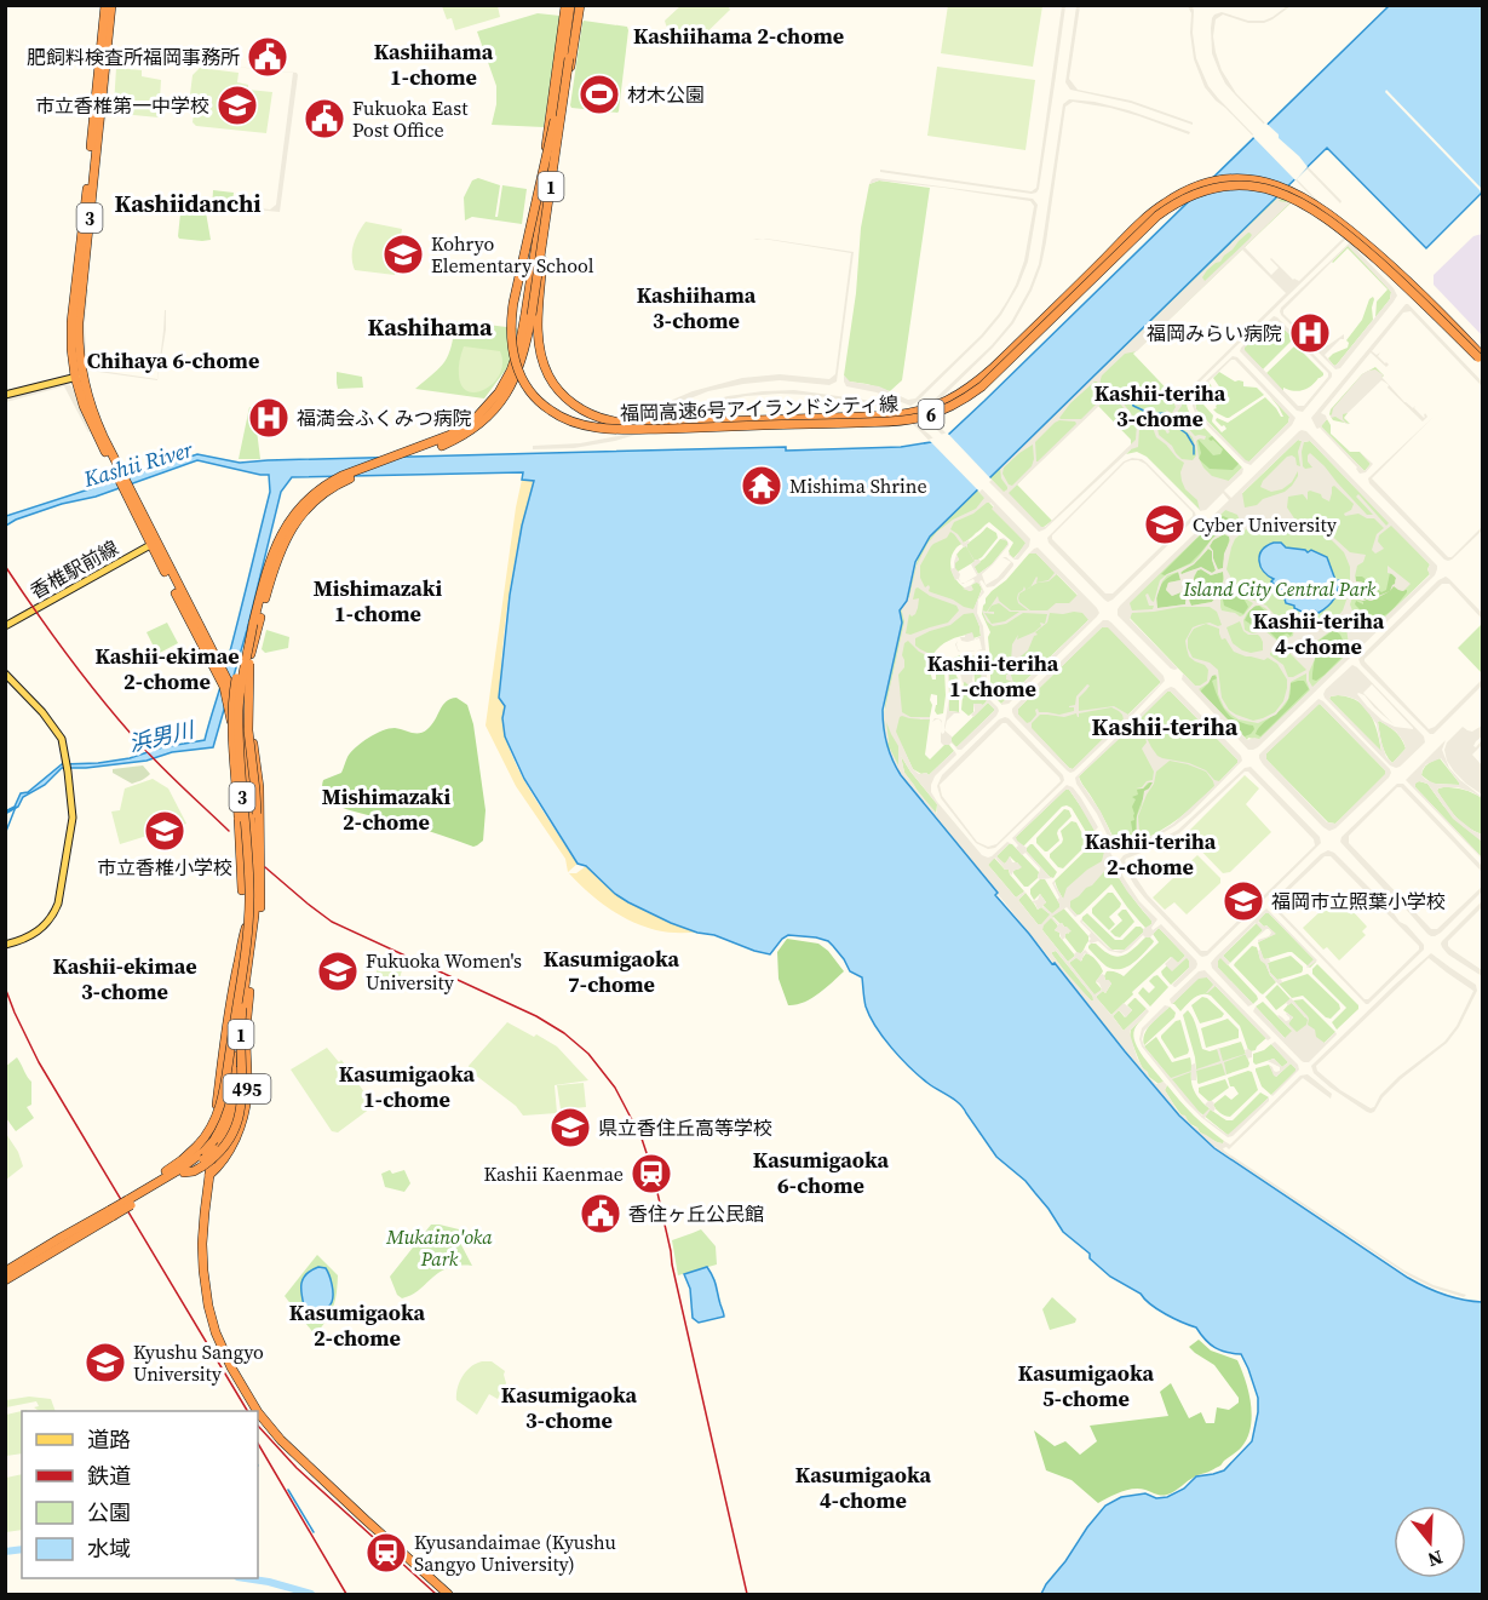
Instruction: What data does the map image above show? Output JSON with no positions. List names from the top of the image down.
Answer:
{
  "streets": {
    "highway": [
      "1",
      "3",
      "福岡高速6号アイランドシティ線",
      "6",
      "495"
    ],
    "main road": ["香椎駅前線"]
  },
  "crossings": [
    ["1", "3"],
    ["1", "福岡高速6号アイランドシティ線"],
    ["3", "香椎駅前線"],
    ["3", "495"]
  ],
  "districts": [
    "Kashiihama 2-chome",
    "Kashiihama 1-chome",
    "Kashiidanchi",
    "Kashiihama 3-chome",
    "Kashihama",
    "Chihaya 6-chome",
    "Kashii-teriha 3-chome",
    "Mishimazaki 1-chome",
    "Kashii-teriha 4-chome",
    "Kashii-ekimae 2-chome",
    "Kashii-teriha 1-chome",
    "Kashii-teriha",
    "Mishimazaki 2-chome",
    "Kashii-teriha 2-chome",
    "Kasumigaoka 7-chome",
    "Kashii-ekimae 3-chome",
    "Kasumigaoka 1-chome",
    "Kasumigaoka 6-chome",
    "Kasumigaoka 2-chome",
    "Kasumigaoka 5-chome",
    "Kasumigaoka 3-chome",
    "Kasumigaoka 4-chome"
  ],
  "water": ["Kashii River", "浜男川"],
  "parks": ["Island City Central Park", "Mukaino'oka Park"],
  "places": {
    "public building": ["肥飼料検査所福岡事務所", "Fukuoka East Post Office", "香住ヶ丘公民館"],
    "sports": ["材木公園"],
    "school or university": [
      "市立香椎第一中学校",
      "Kohryo Elementary School",
      "Cyber University",
      "市立香椎小学校",
      "福岡市立照葉小学校",
      "Fukuoka Women's University",
      "県立香住丘高等学校",
      "Kyushu Sangyo University"
    ],
    "hospital": ["福岡みらい病院", "福満会ふくみつ病院"],
    "temple": ["Mishima Shrine"],
    "station": ["Kashii Kaenmae", "Kyusandaimae (Kyushu Sangyo University)"]
  },
  "legend": [
    "道路",
    "鉄道",
    "公園",
    "水域"
  ],
  "north": "bottom"
}
